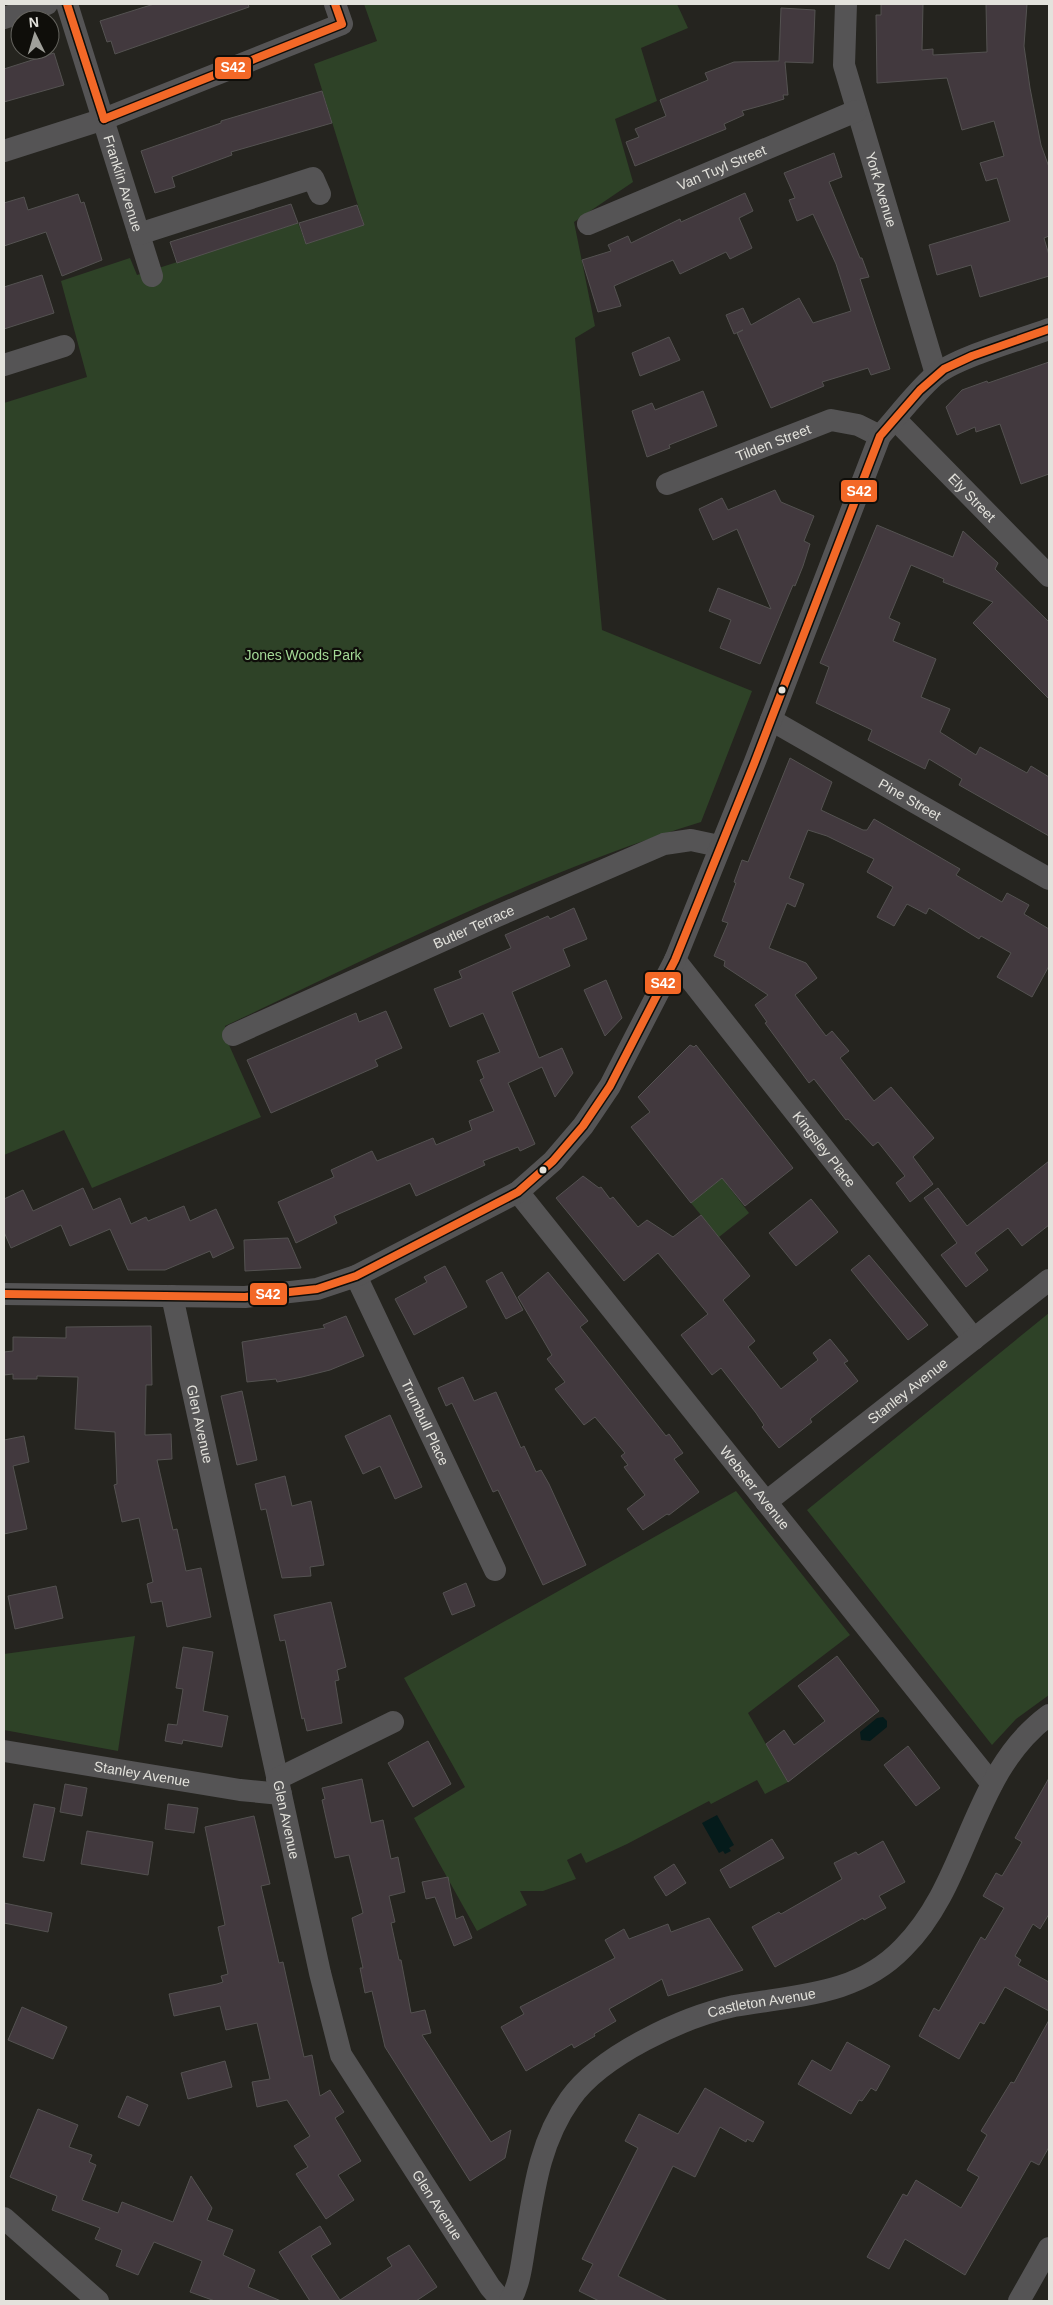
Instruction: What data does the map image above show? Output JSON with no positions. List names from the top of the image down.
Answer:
{
  "streets": {
    "street": [
      "Van Tuyl Street",
      "Franklin Avenue",
      "York Avenue",
      "Tilden Street",
      "Ely Street",
      "Pine Street",
      "Butler Terrace",
      "Kingsley Place",
      "Stanley Avenue",
      "Trumbull Place",
      "Glen Avenue",
      "Webster Avenue",
      "Castleton Avenue"
    ]
  },
  "crossings": [
    ["Van Tuyl Street", "York Avenue"],
    ["Kingsley Place", "Stanley Avenue"],
    ["Stanley Avenue", "Glen Avenue"],
    ["Stanley Avenue", "Webster Avenue"],
    ["Webster Avenue", "Castleton Avenue"]
  ],
  "parks": ["Jones Woods Park"],
  "lines": ["transit line S42"],
  "north": "top"
}
